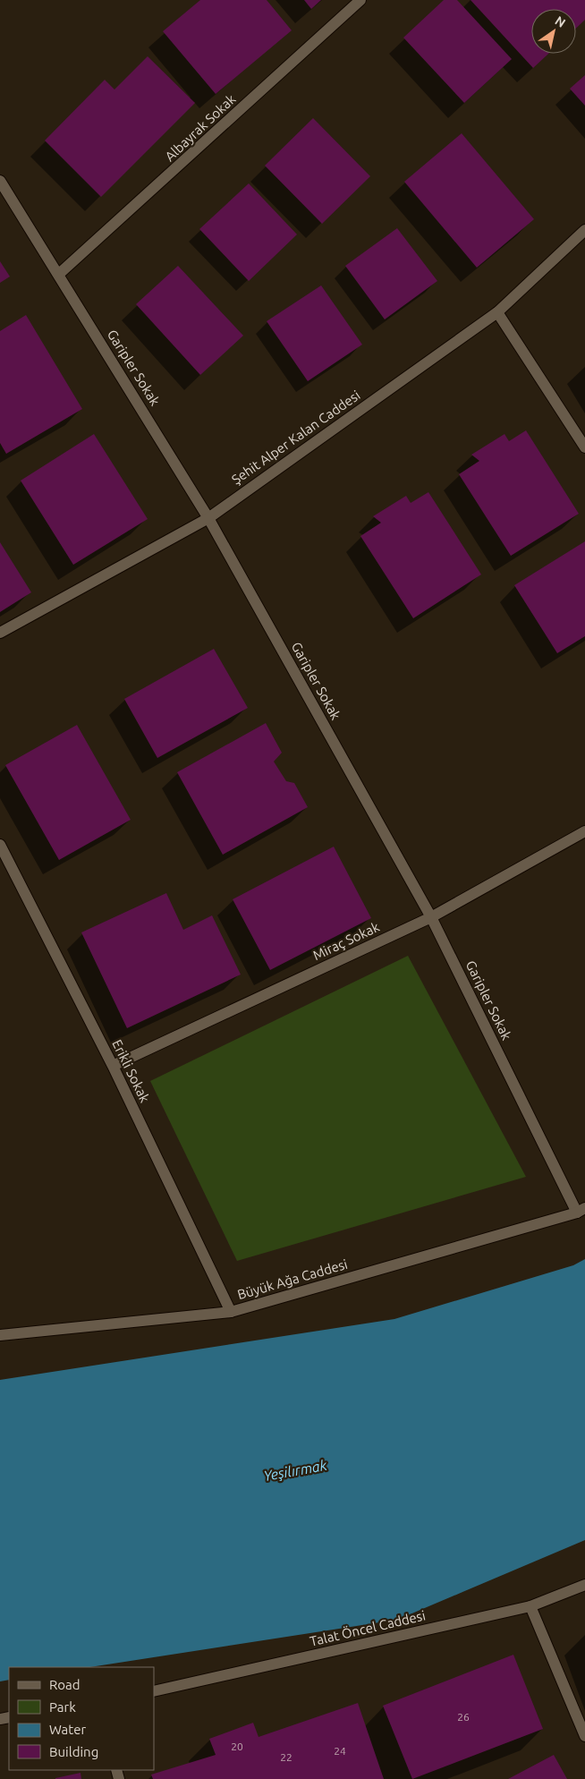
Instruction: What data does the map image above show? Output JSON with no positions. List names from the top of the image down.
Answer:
{
  "streets": {
    "street": [
      "Albayrak Sokak",
      "Garipler Sokak",
      "Şehit Alper Kalan Caddesi",
      "Miraç Sokak",
      "Erikli Sokak",
      "Büyük Ağa Caddesi",
      "Talat Öncel Caddesi"
    ]
  },
  "crossings": [
    ["Albayrak Sokak", "Garipler Sokak"],
    ["Garipler Sokak", "Şehit Alper Kalan Caddesi"],
    ["Garipler Sokak", "Miraç Sokak"],
    ["Garipler Sokak", "Büyük Ağa Caddesi"],
    ["Miraç Sokak", "Erikli Sokak"],
    ["Erikli Sokak", "Büyük Ağa Caddesi"]
  ],
  "water": ["Yeşilırmak"],
  "house_numbers": [
    "26",
    "20",
    "24",
    "22"
  ],
  "legend": [
    "Road",
    "Park",
    "Water",
    "Building"
  ],
  "north": "top right"
}
